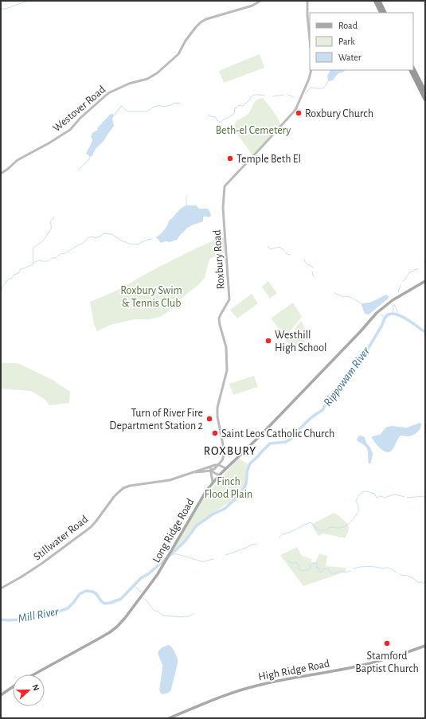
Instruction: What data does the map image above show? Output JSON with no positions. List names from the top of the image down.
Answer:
{
  "streets": {
    "main road": ["Long Ridge Road", "High Ridge Road"],
    "street": ["Westover Road", "Roxbury Road", "Stillwater Road"]
  },
  "crossings": [
    ["Roxbury Road", "Stillwater Road"]
  ],
  "districts": ["ROXBURY"],
  "water": ["Rippowam River", "Mill River"],
  "parks": ["Beth-el Cemetery", "Roxbury Swim & Tennis Club", "Finch Flood Plain"],
  "places": [
    "Roxbury Church",
    "Temple Beth El",
    "Westhill High School",
    "Turn of River Fire Department Station 2",
    "Saint Leos Catholic Church",
    "Stamford Baptist Church"
  ],
  "legend": ["Road", "Park", "Water"],
  "north": "right"
}
